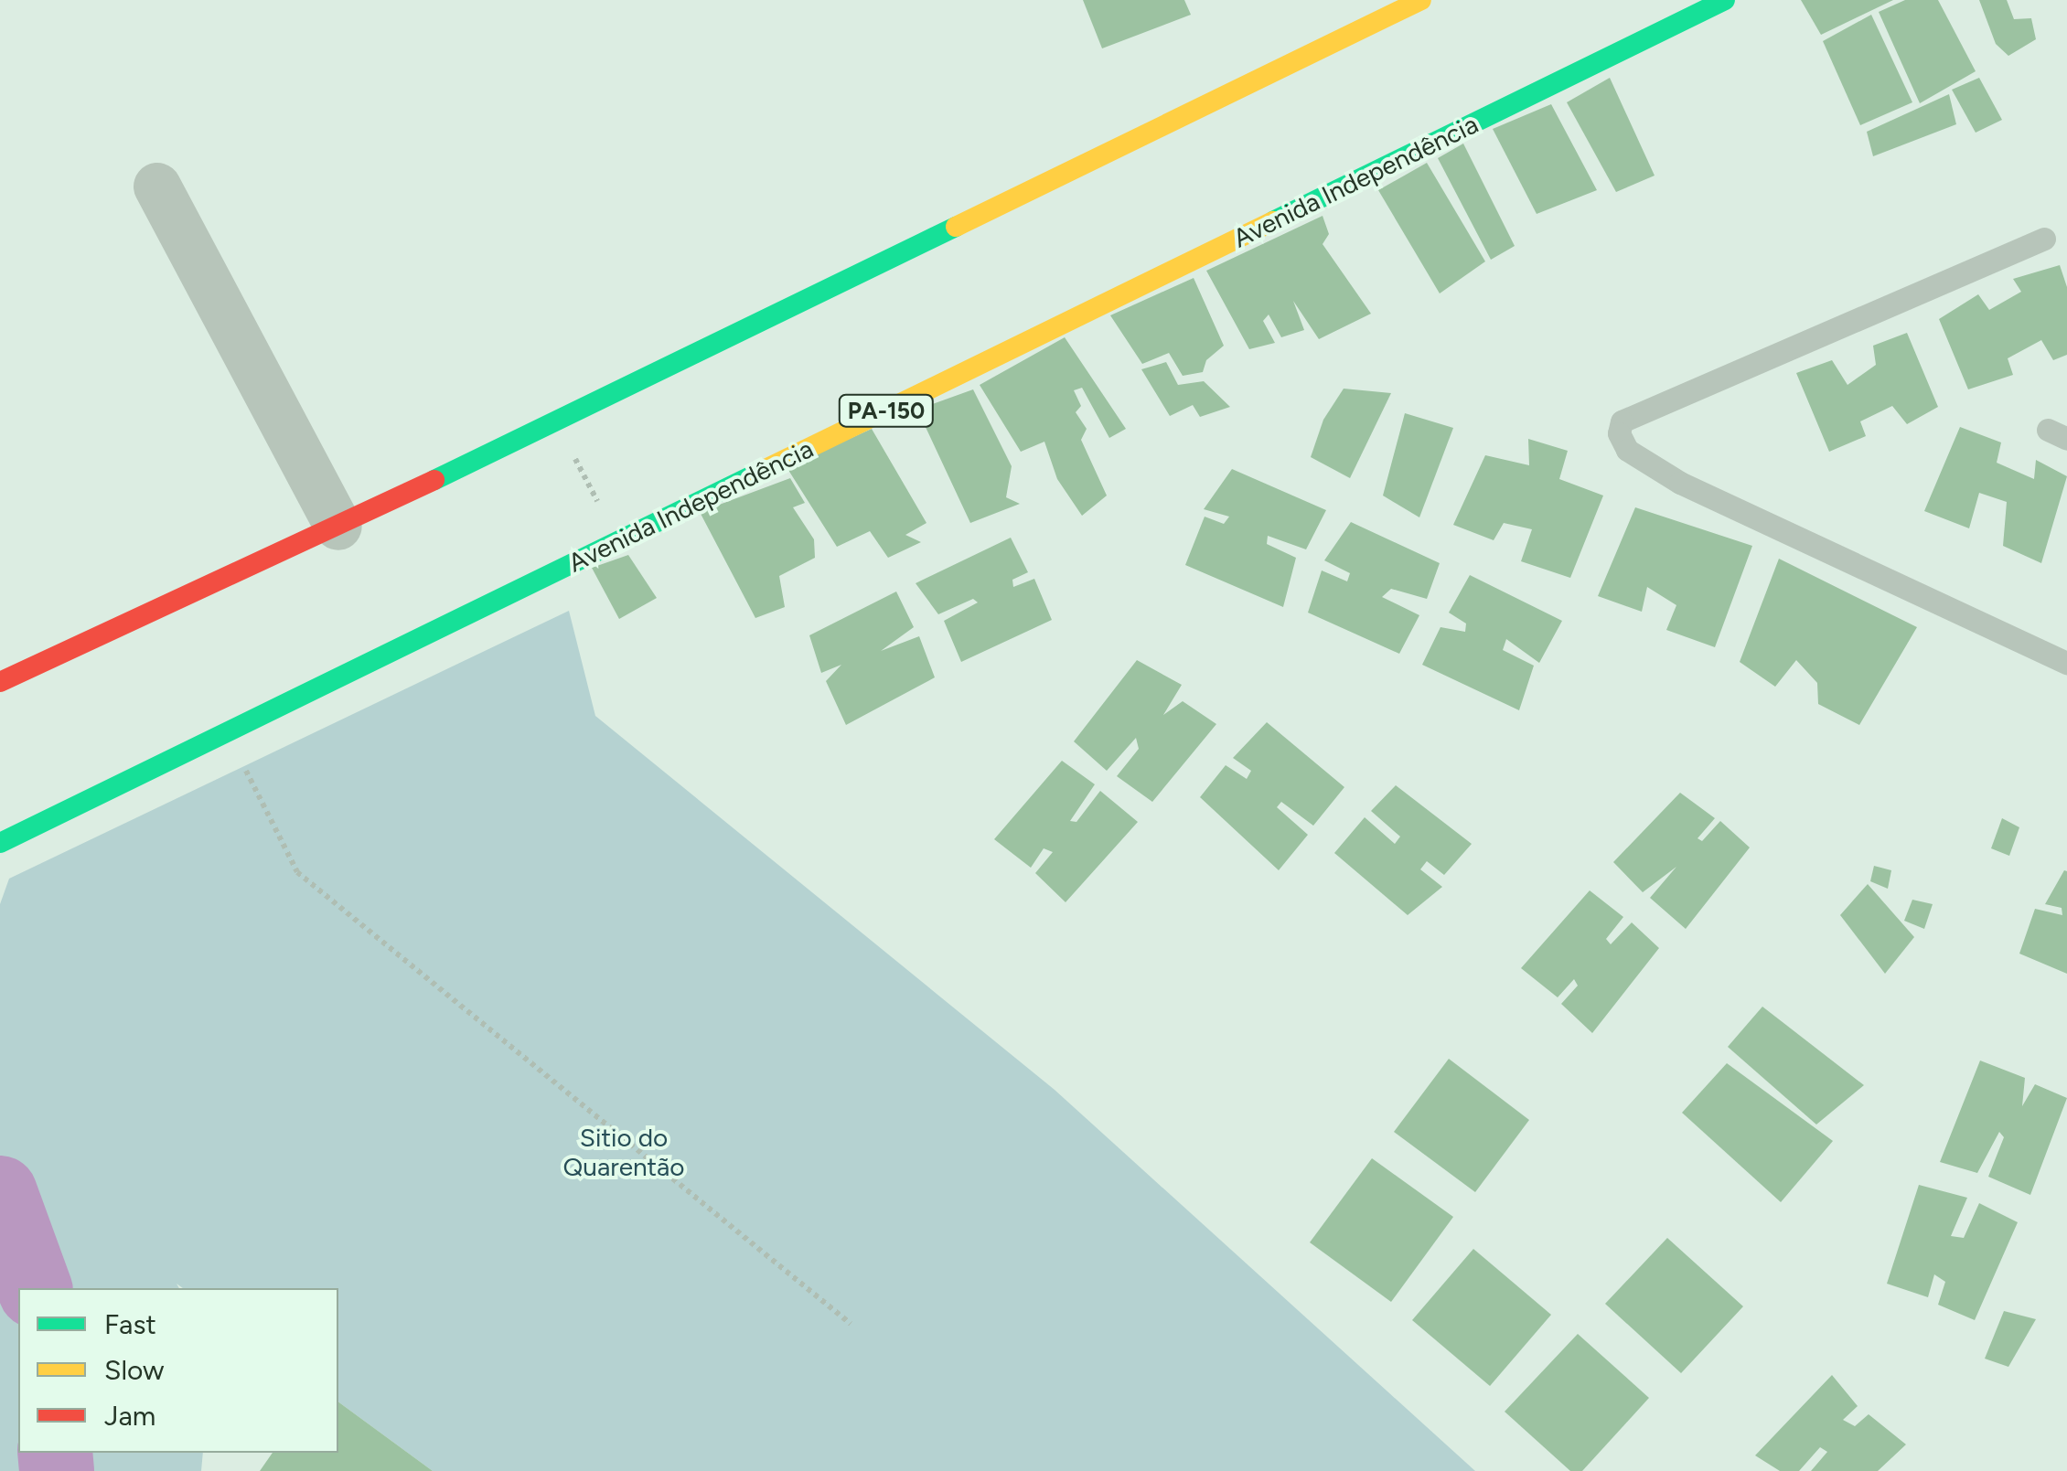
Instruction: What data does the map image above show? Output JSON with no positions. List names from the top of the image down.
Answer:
{
  "streets": {
    "main road": ["Avenida Independência", "PA-150"]
  },
  "parks": ["Sitio do Quarentão"],
  "legend": ["Fast", "Slow", "Jam"]
}
